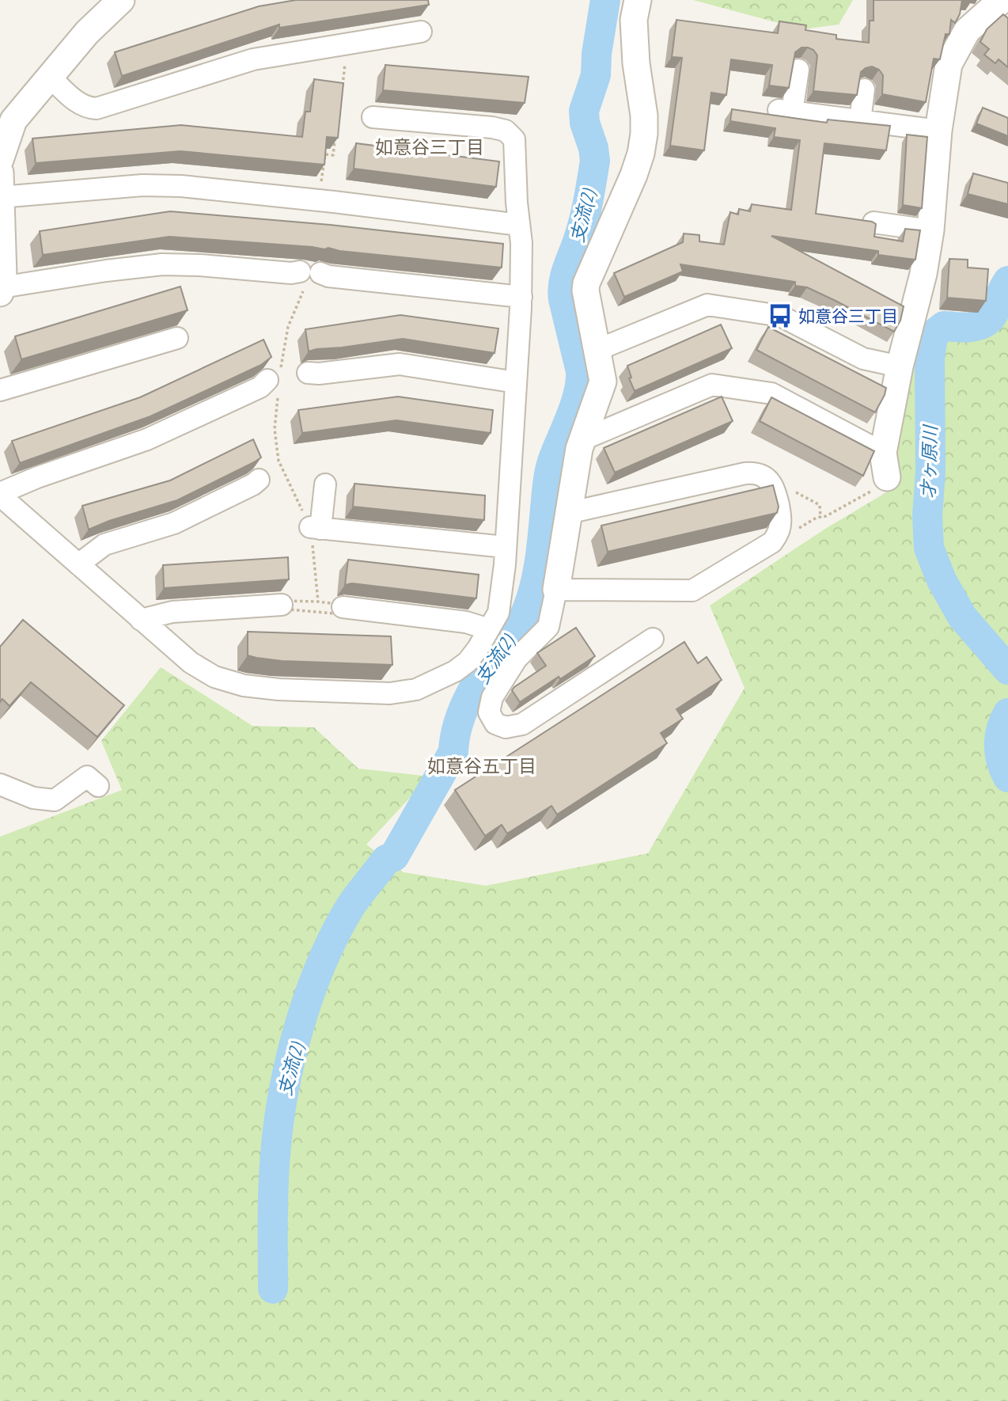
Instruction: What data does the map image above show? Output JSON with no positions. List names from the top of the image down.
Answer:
{
  "districts": ["如意谷三丁目", "如意谷五丁目"],
  "water": ["支流(2)", "才ヶ原川"],
  "places": {
    "bus stop": ["如意谷三丁目"]
  }
}
